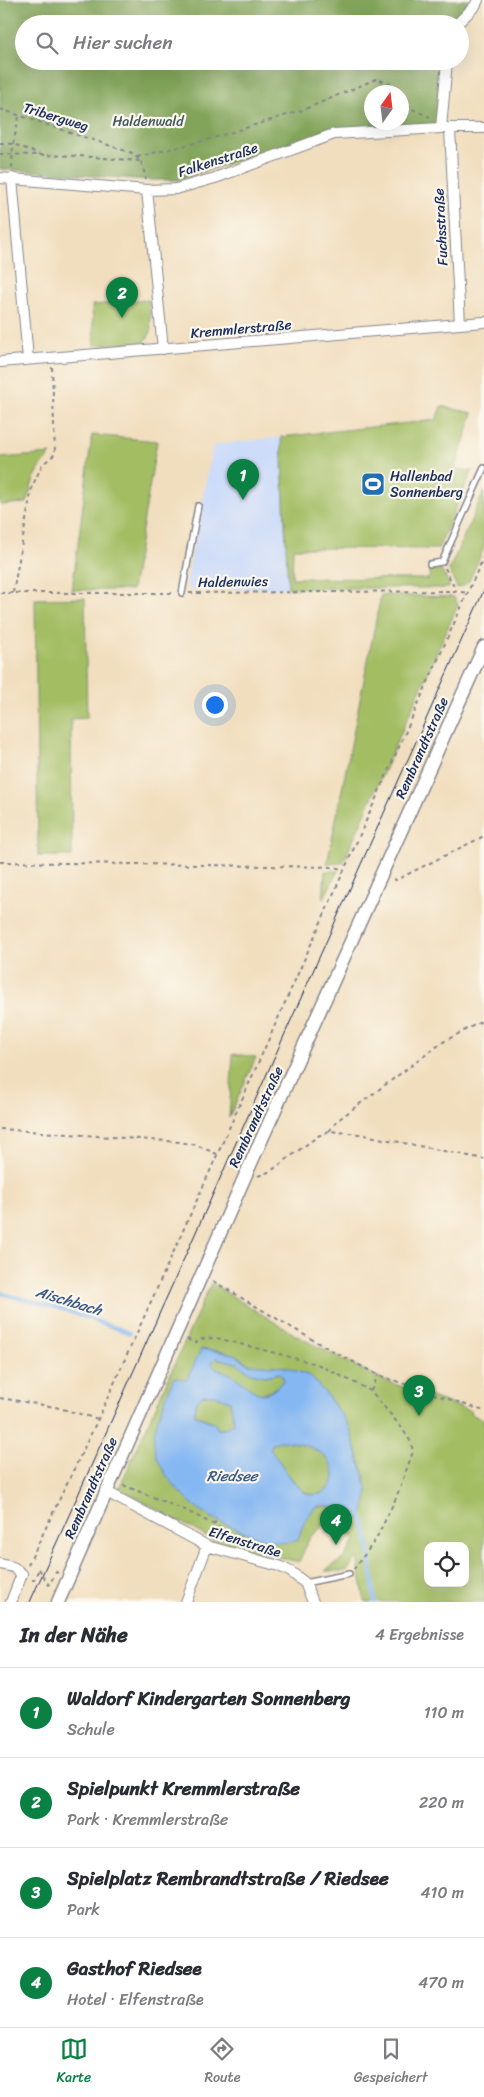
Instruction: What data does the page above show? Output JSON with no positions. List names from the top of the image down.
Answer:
{
  "streets": {
    "street": [
      "Falkenstraße",
      "Fuchsstraße",
      "Kremmlerstraße",
      "Rembrandtstraße",
      "Elfenstraße"
    ],
    "path": ["Tribergweg", "Haldenwies"]
  },
  "crossings": [
    ["Tribergweg", "Falkenstraße"],
    ["Falkenstraße", "Fuchsstraße"],
    ["Fuchsstraße", "Kremmlerstraße"],
    ["Rembrandtstraße", "Elfenstraße"]
  ],
  "water": ["Aischbach", "Riedsee"],
  "parks": ["Haldenwald"],
  "places": {
    "sports": ["Hallenbad Sonnenberg"]
  },
  "north": "top",
  "page": {
    "search": "Hier suchen",
    "pins": [
      "2",
      "1",
      "3",
      "4"
    ],
    "heading": ["In der Nähe", "4 Ergebnisse"],
    "list": [
      {
        "mark": "1",
        "name": "Waldorf Kindergarten Sonnenberg",
        "note": "Schule",
        "value": "110 m"
      },
      {
        "mark": "2",
        "name": "Spielpunkt Kremmlerstraße",
        "note": "Park · Kremmlerstraße",
        "value": "220 m"
      },
      {
        "mark": "3",
        "name": "Spielplatz Rembrandtstraße / Riedsee",
        "note": "Park",
        "value": "410 m"
      },
      {
        "mark": "4",
        "name": "Gasthof Riedsee",
        "note": "Hotel · Elfenstraße",
        "value": "470 m"
      }
    ],
    "nav": ["Karte", "Route", "Gespeichert"]
  }
}
